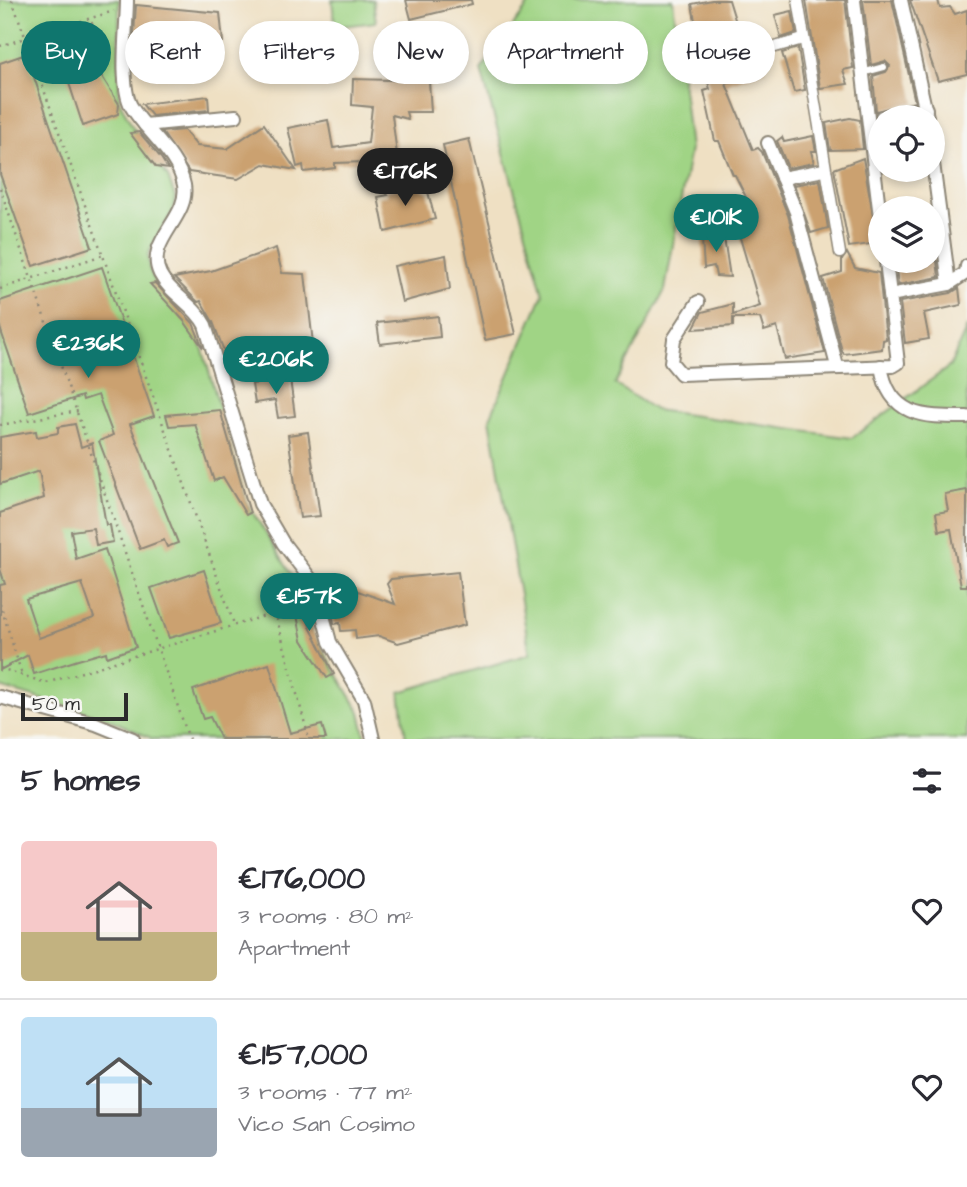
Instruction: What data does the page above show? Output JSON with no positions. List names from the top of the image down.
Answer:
{
  "scale_bar": "50 m",
  "page": {
    "chip": [
      "Buy",
      "Rent",
      "Filters",
      "New",
      "Apartment",
      "House"
    ],
    "price": [
      "€176K",
      "€101K",
      "€236K",
      "€206K",
      "€157K"
    ],
    "scale": "50 m",
    "heading": "5 homes",
    "list": [
      {
        "name": "€176,000",
        "note": "3 rooms · 80 m² · Apartment"
      },
      {
        "name": "€157,000",
        "note": "3 rooms · 77 m² · Vico San Cosimo"
      }
    ]
  }
}
